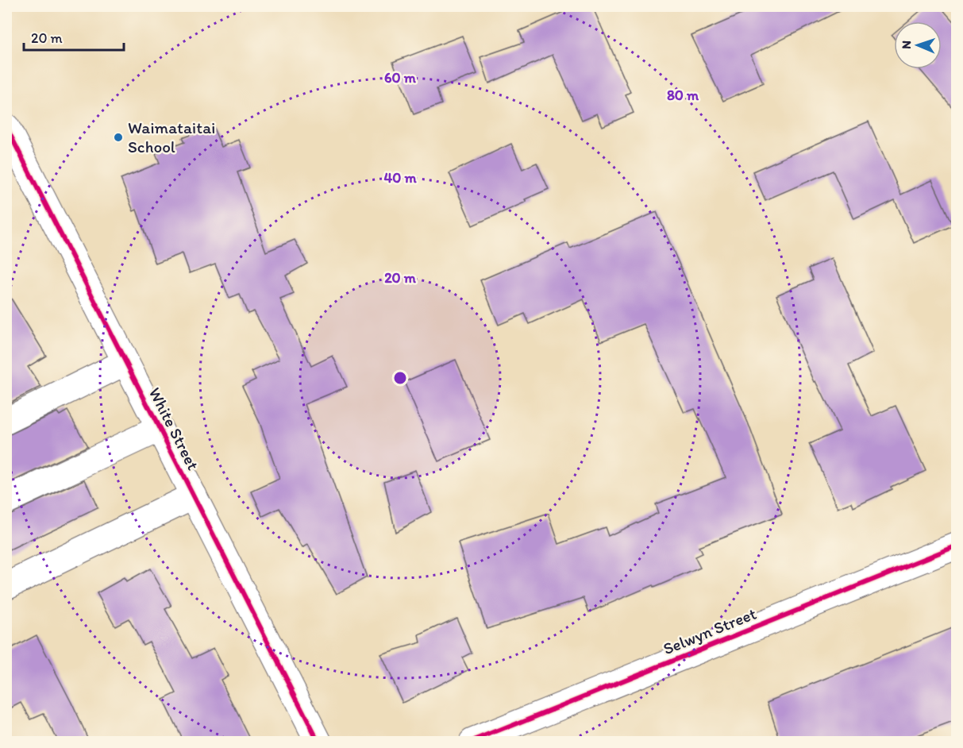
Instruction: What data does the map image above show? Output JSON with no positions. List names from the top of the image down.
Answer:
{
  "streets": {
    "street": ["White Street", "Selwyn Street"]
  },
  "places": ["Waimataitai School"],
  "scale_bar": "20 m",
  "north": "left",
  "rings": [
    "60 m",
    "80 m",
    "40 m",
    "20 m"
  ]
}
